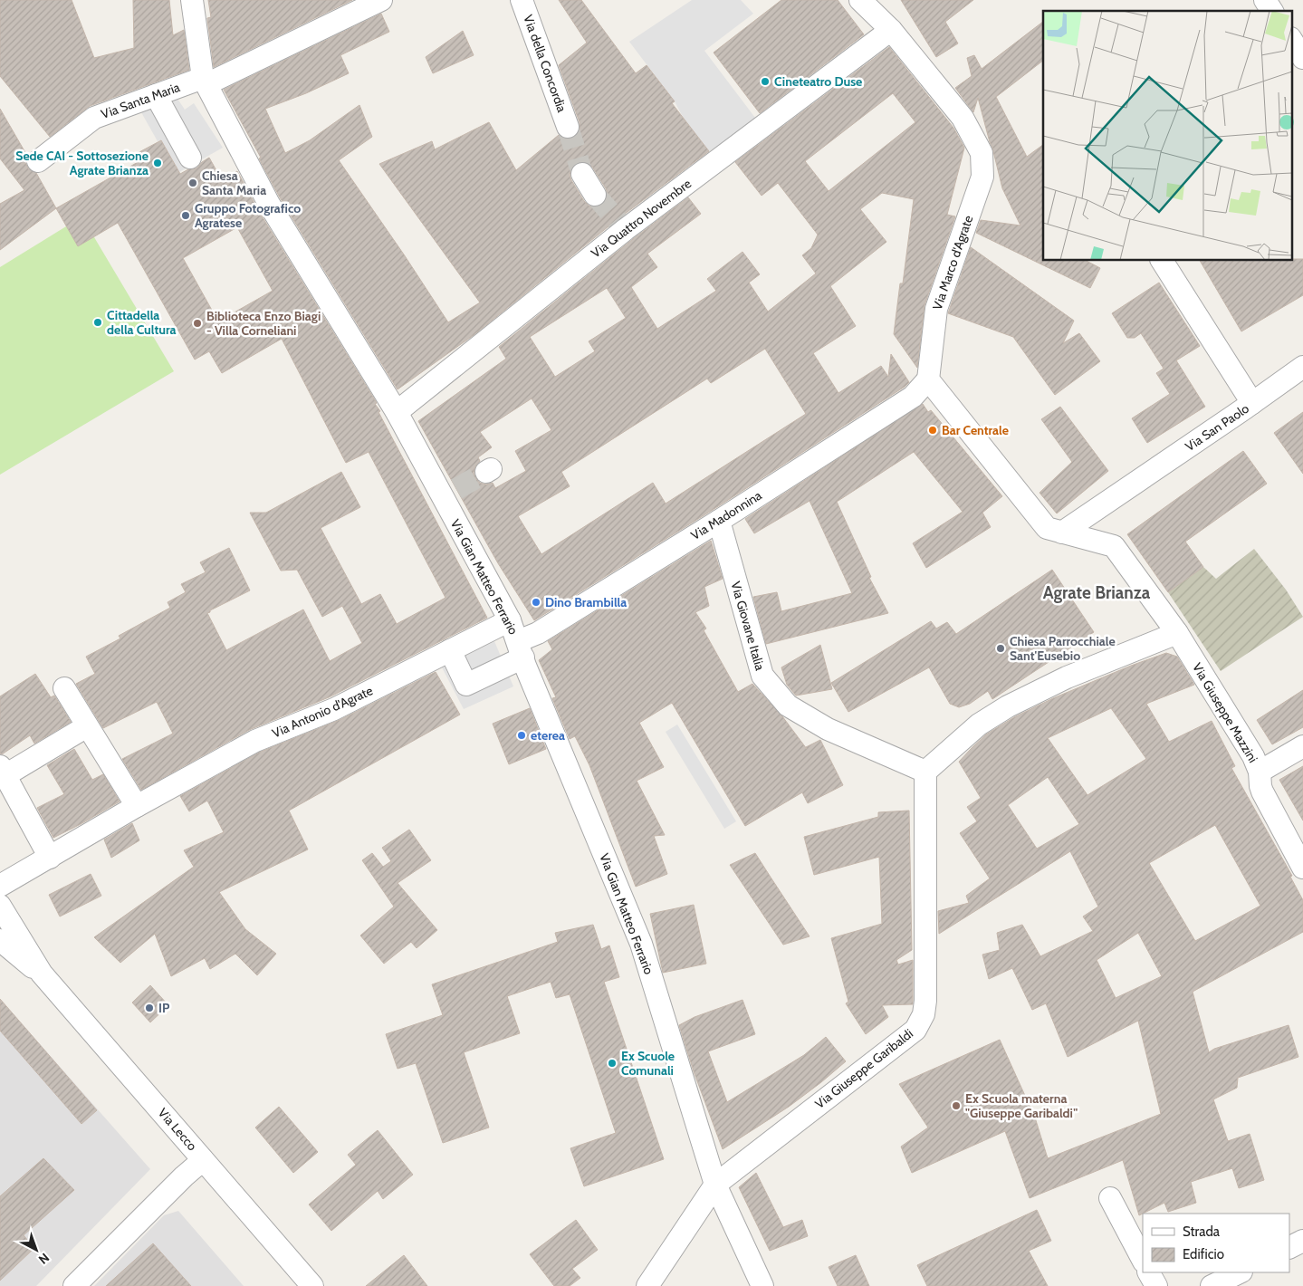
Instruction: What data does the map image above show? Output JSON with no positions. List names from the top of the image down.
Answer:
{
  "streets": {
    "street": [
      "Via della Concordia",
      "Via Santa Maria",
      "Via Quattro Novembre",
      "Via Marco d'Agrate",
      "Via San Paolo",
      "Via Madonnina",
      "Via Gian Matteo Ferrario",
      "Via Giovane Italia",
      "Via Antonio d'Agrate",
      "Via Giuseppe Mazzini",
      "Via Giuseppe Garibaldi",
      "Via Lecco"
    ]
  },
  "crossings": [
    ["Via Santa Maria", "Via Gian Matteo Ferrario"],
    ["Via Quattro Novembre", "Via Marco d'Agrate"],
    ["Via Quattro Novembre", "Via Gian Matteo Ferrario"],
    ["Via Marco d'Agrate", "Via Madonnina"],
    ["Via San Paolo", "Via Giuseppe Mazzini"],
    ["Via Madonnina", "Via Gian Matteo Ferrario"],
    ["Via Madonnina", "Via Giovane Italia"],
    ["Via Madonnina", "Via Antonio d'Agrate"],
    ["Via Gian Matteo Ferrario", "Via Antonio d'Agrate"],
    ["Via Gian Matteo Ferrario", "Via Giuseppe Garibaldi"],
    ["Via Giovane Italia", "Via Giuseppe Garibaldi"]
  ],
  "districts": ["Agrate Brianza"],
  "places": [
    "Cineteatro Duse",
    "Sede CAI - Sottosezione Agrate Brianza",
    "Chiesa Santa Maria",
    "Gruppo Fotografico Agratese",
    "Cittadella della Cultura",
    "Biblioteca Enzo Biagi - Villa Corneliani",
    "Bar Centrale",
    "Dino Brambilla",
    "Chiesa Parrocchiale Sant'Eusebio",
    "eterea",
    "IP",
    "Ex Scuole Comunali",
    "Ex Scuola materna \"Giuseppe Garibaldi\""
  ],
  "legend": ["Strada", "Edificio"],
  "north": "bottom right"
}
